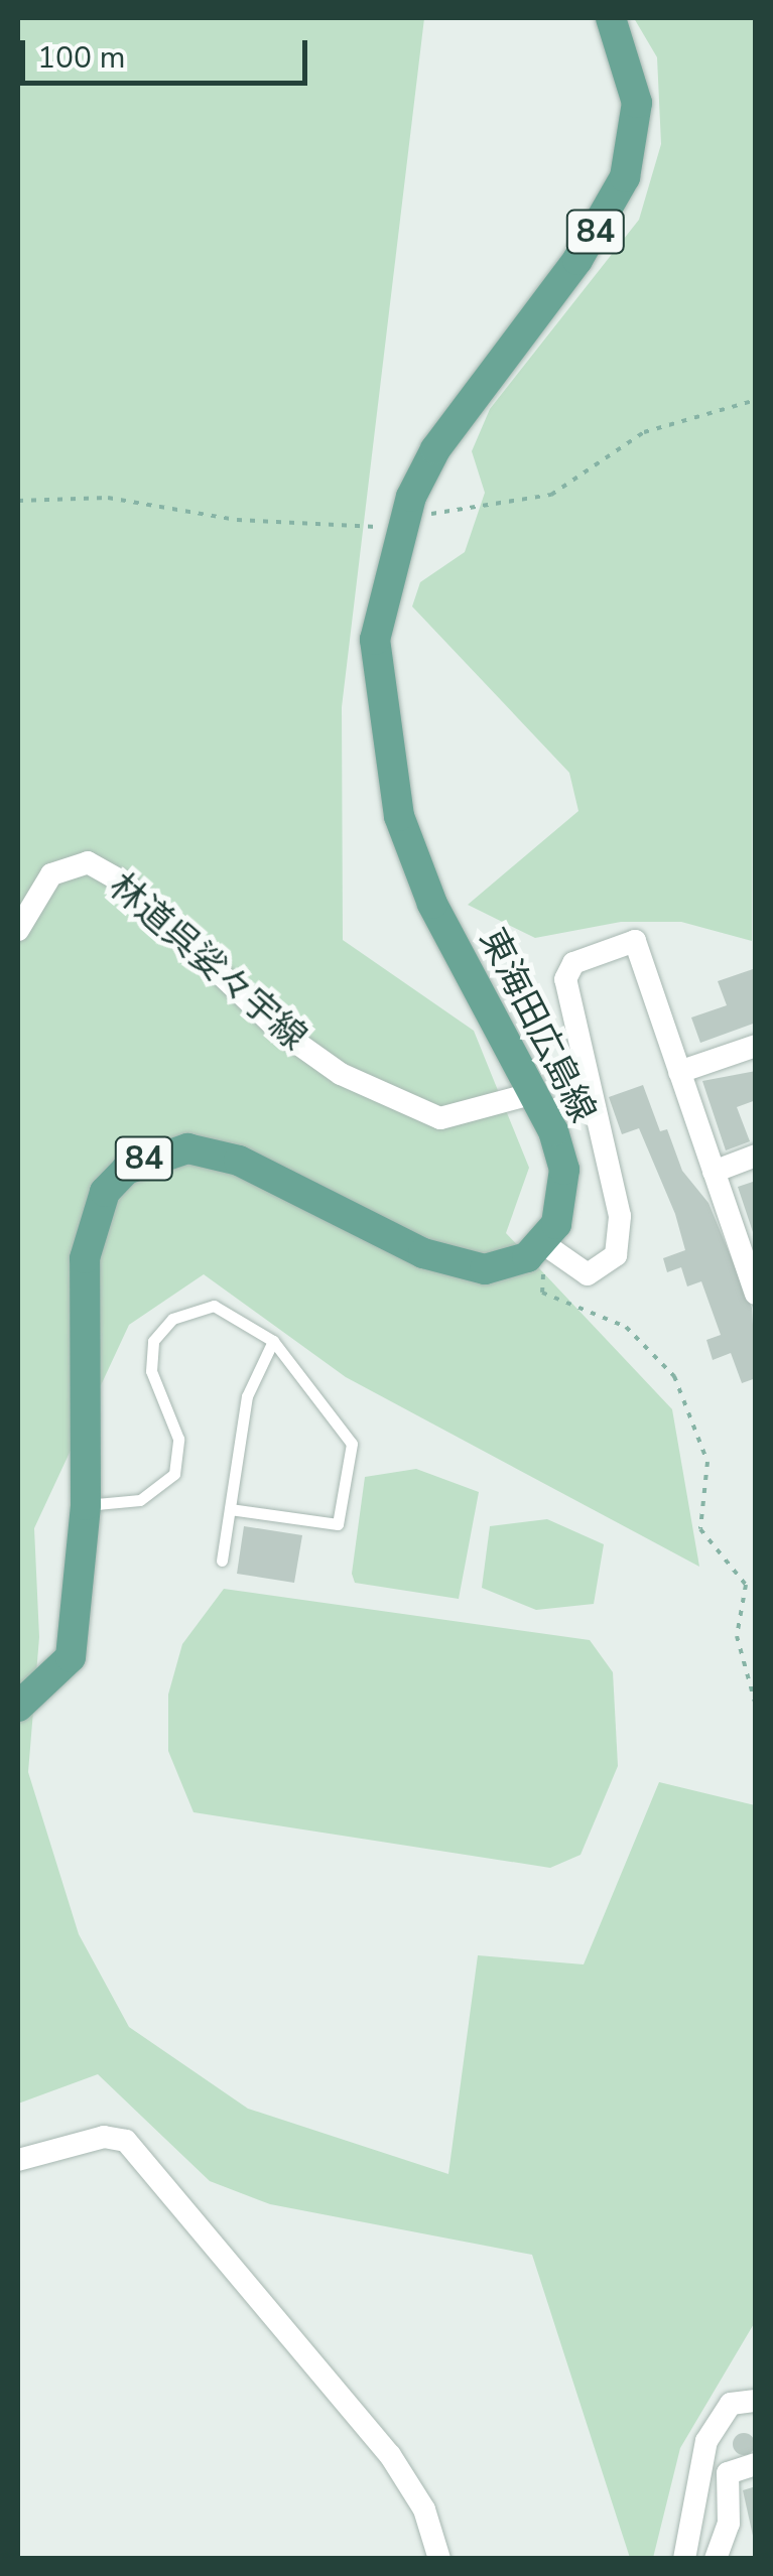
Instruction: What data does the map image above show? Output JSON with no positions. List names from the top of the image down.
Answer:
{
  "streets": {
    "main road": ["84", "東海田広島線"],
    "street": ["林道呉娑々宇線"]
  },
  "crossings": [
    ["84", "東海田広島線"],
    ["林道呉娑々宇線", "東海田広島線"]
  ],
  "scale_bar": "100 m"
}
